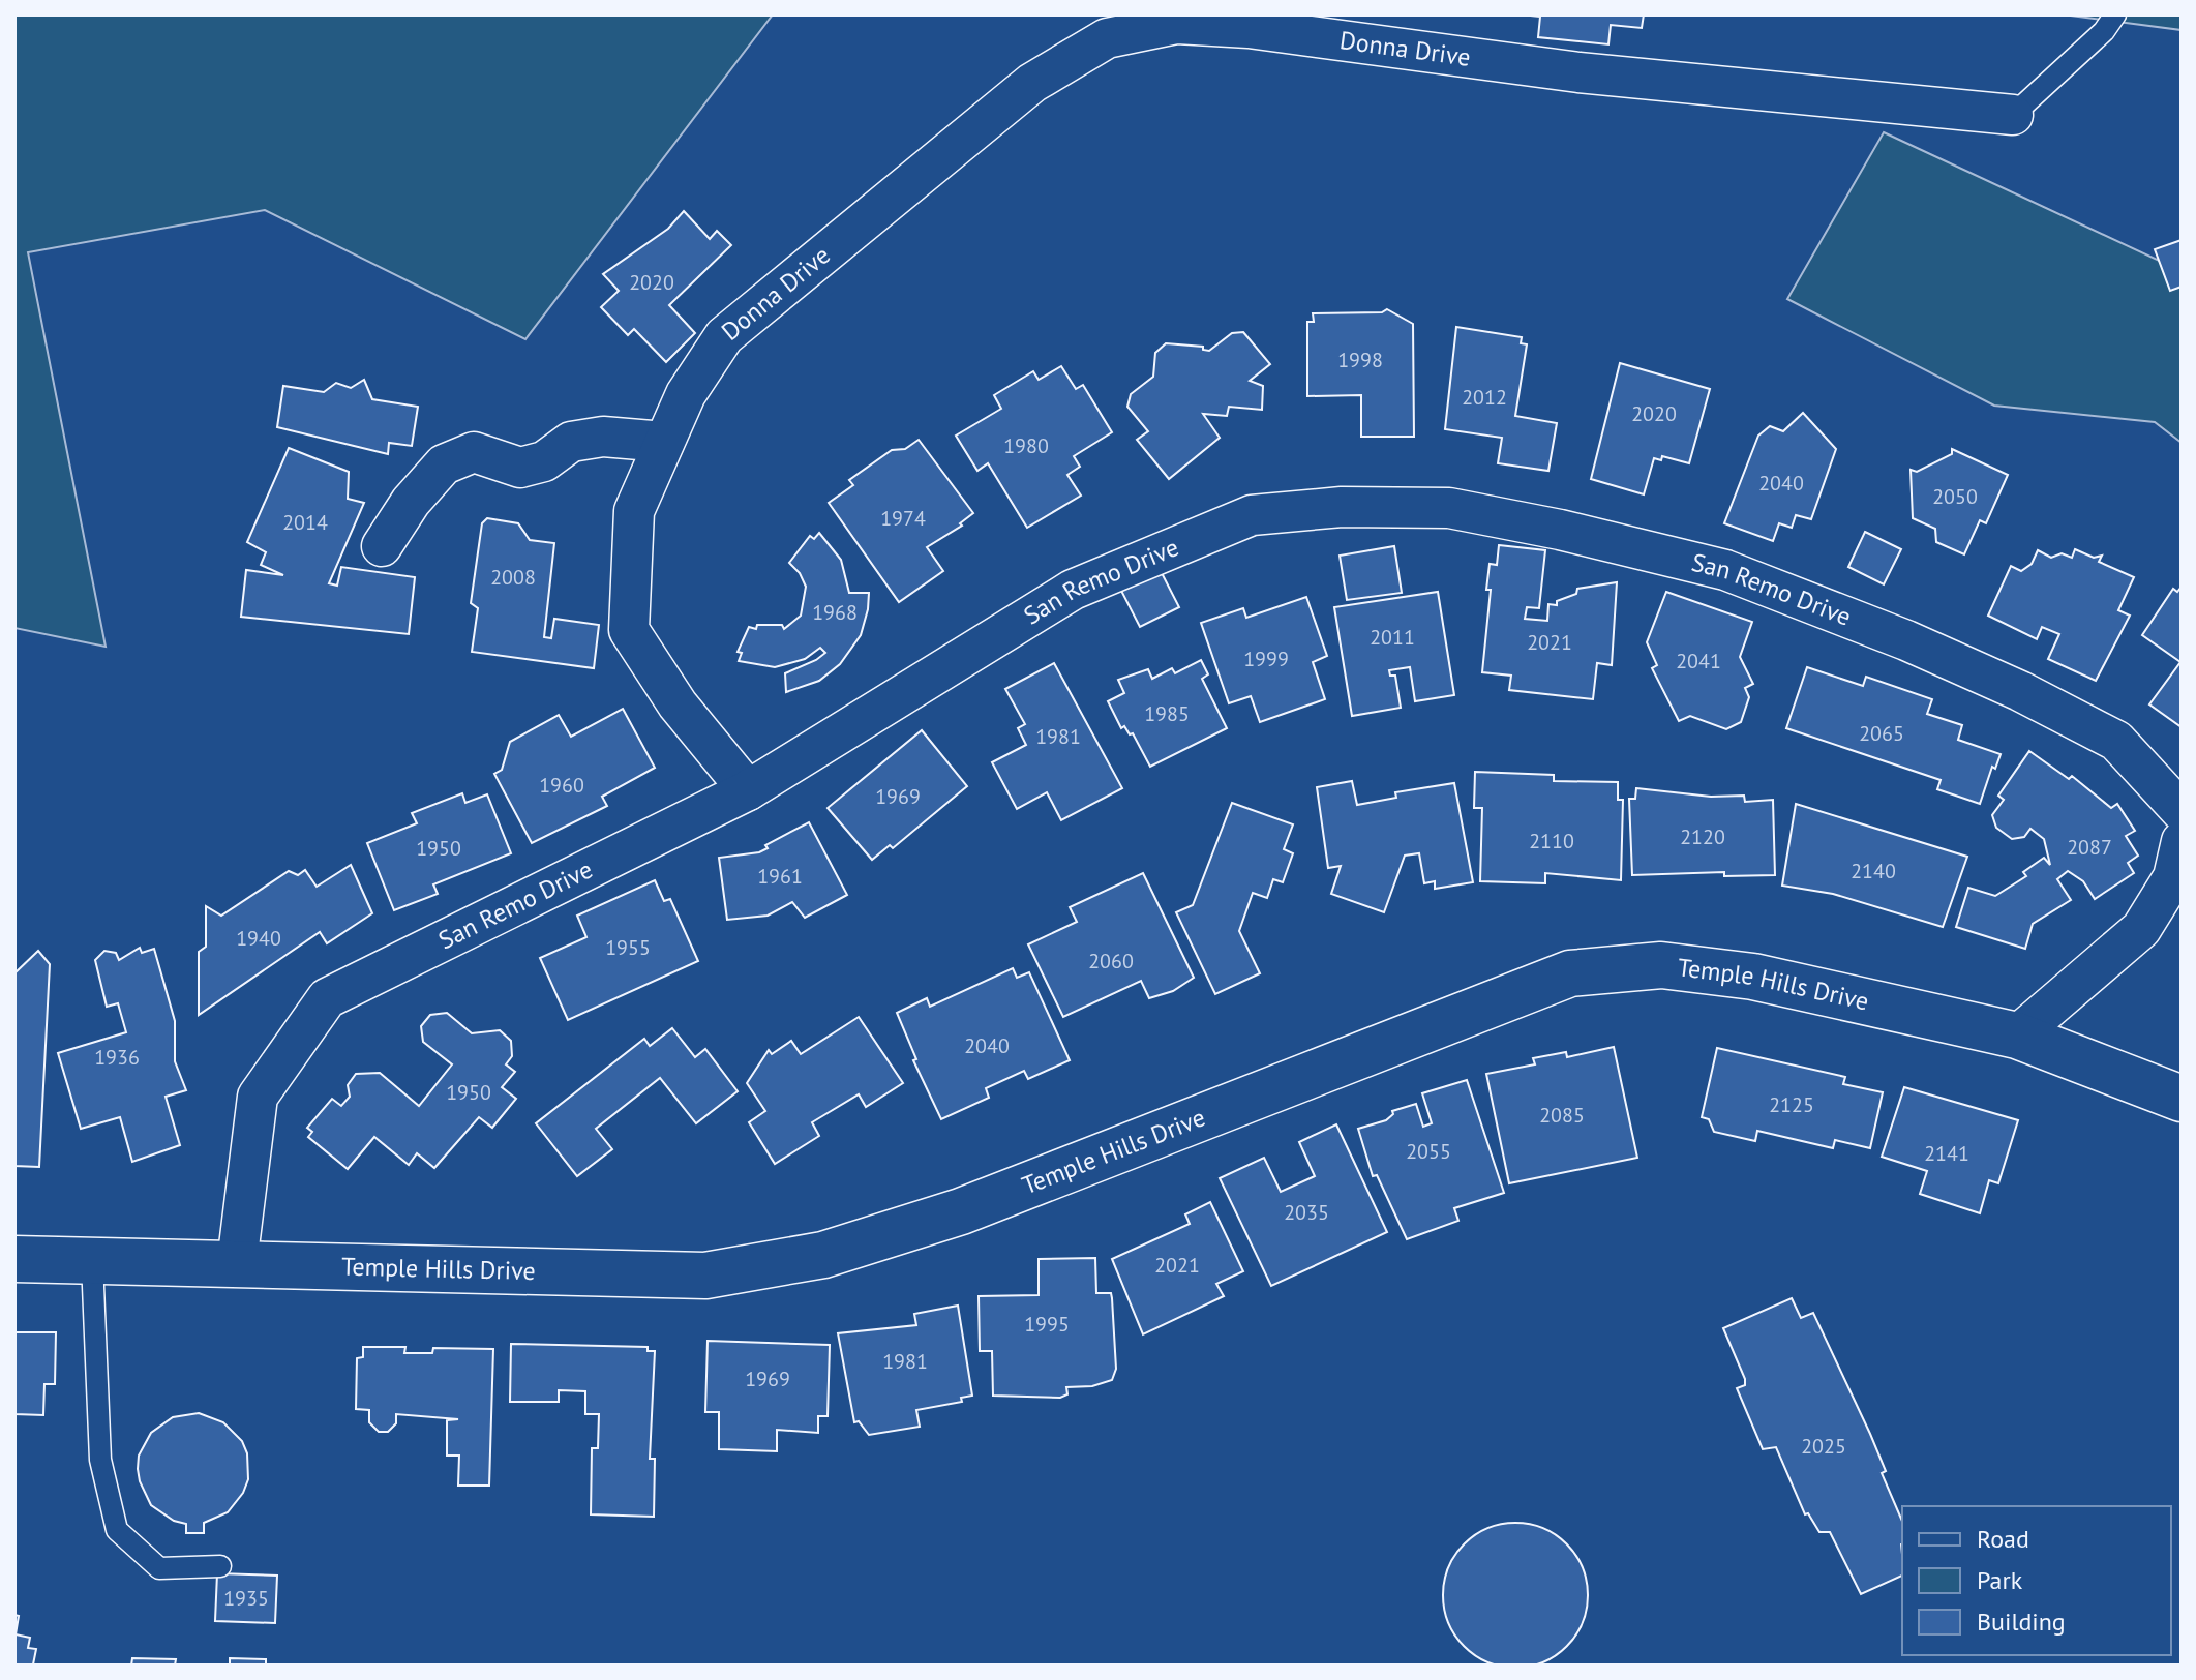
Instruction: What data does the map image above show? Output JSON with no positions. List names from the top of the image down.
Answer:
{
  "streets": {
    "street": ["Donna Drive", "San Remo Drive", "Temple Hills Drive"]
  },
  "crossings": [
    ["Donna Drive", "San Remo Drive"],
    ["San Remo Drive", "Temple Hills Drive"]
  ],
  "house_numbers": [
    "2020",
    "1998",
    "2012",
    "2020",
    "1980",
    "2040",
    "2050",
    "1974",
    "2014",
    "2008",
    "1968",
    "2011",
    "2021",
    "1999",
    "2041",
    "1985",
    "2065",
    "1981",
    "1960",
    "1969",
    "2120",
    "2110",
    "2087",
    "1950",
    "2140",
    "1961",
    "1940",
    "1955",
    "2060",
    "2040",
    "1936",
    "1950",
    "2125",
    "2085",
    "2055",
    "2141",
    "2035",
    "2021",
    "1995",
    "1981",
    "1969",
    "2025",
    "1935"
  ],
  "legend": ["Road", "Park", "Building"]
}
